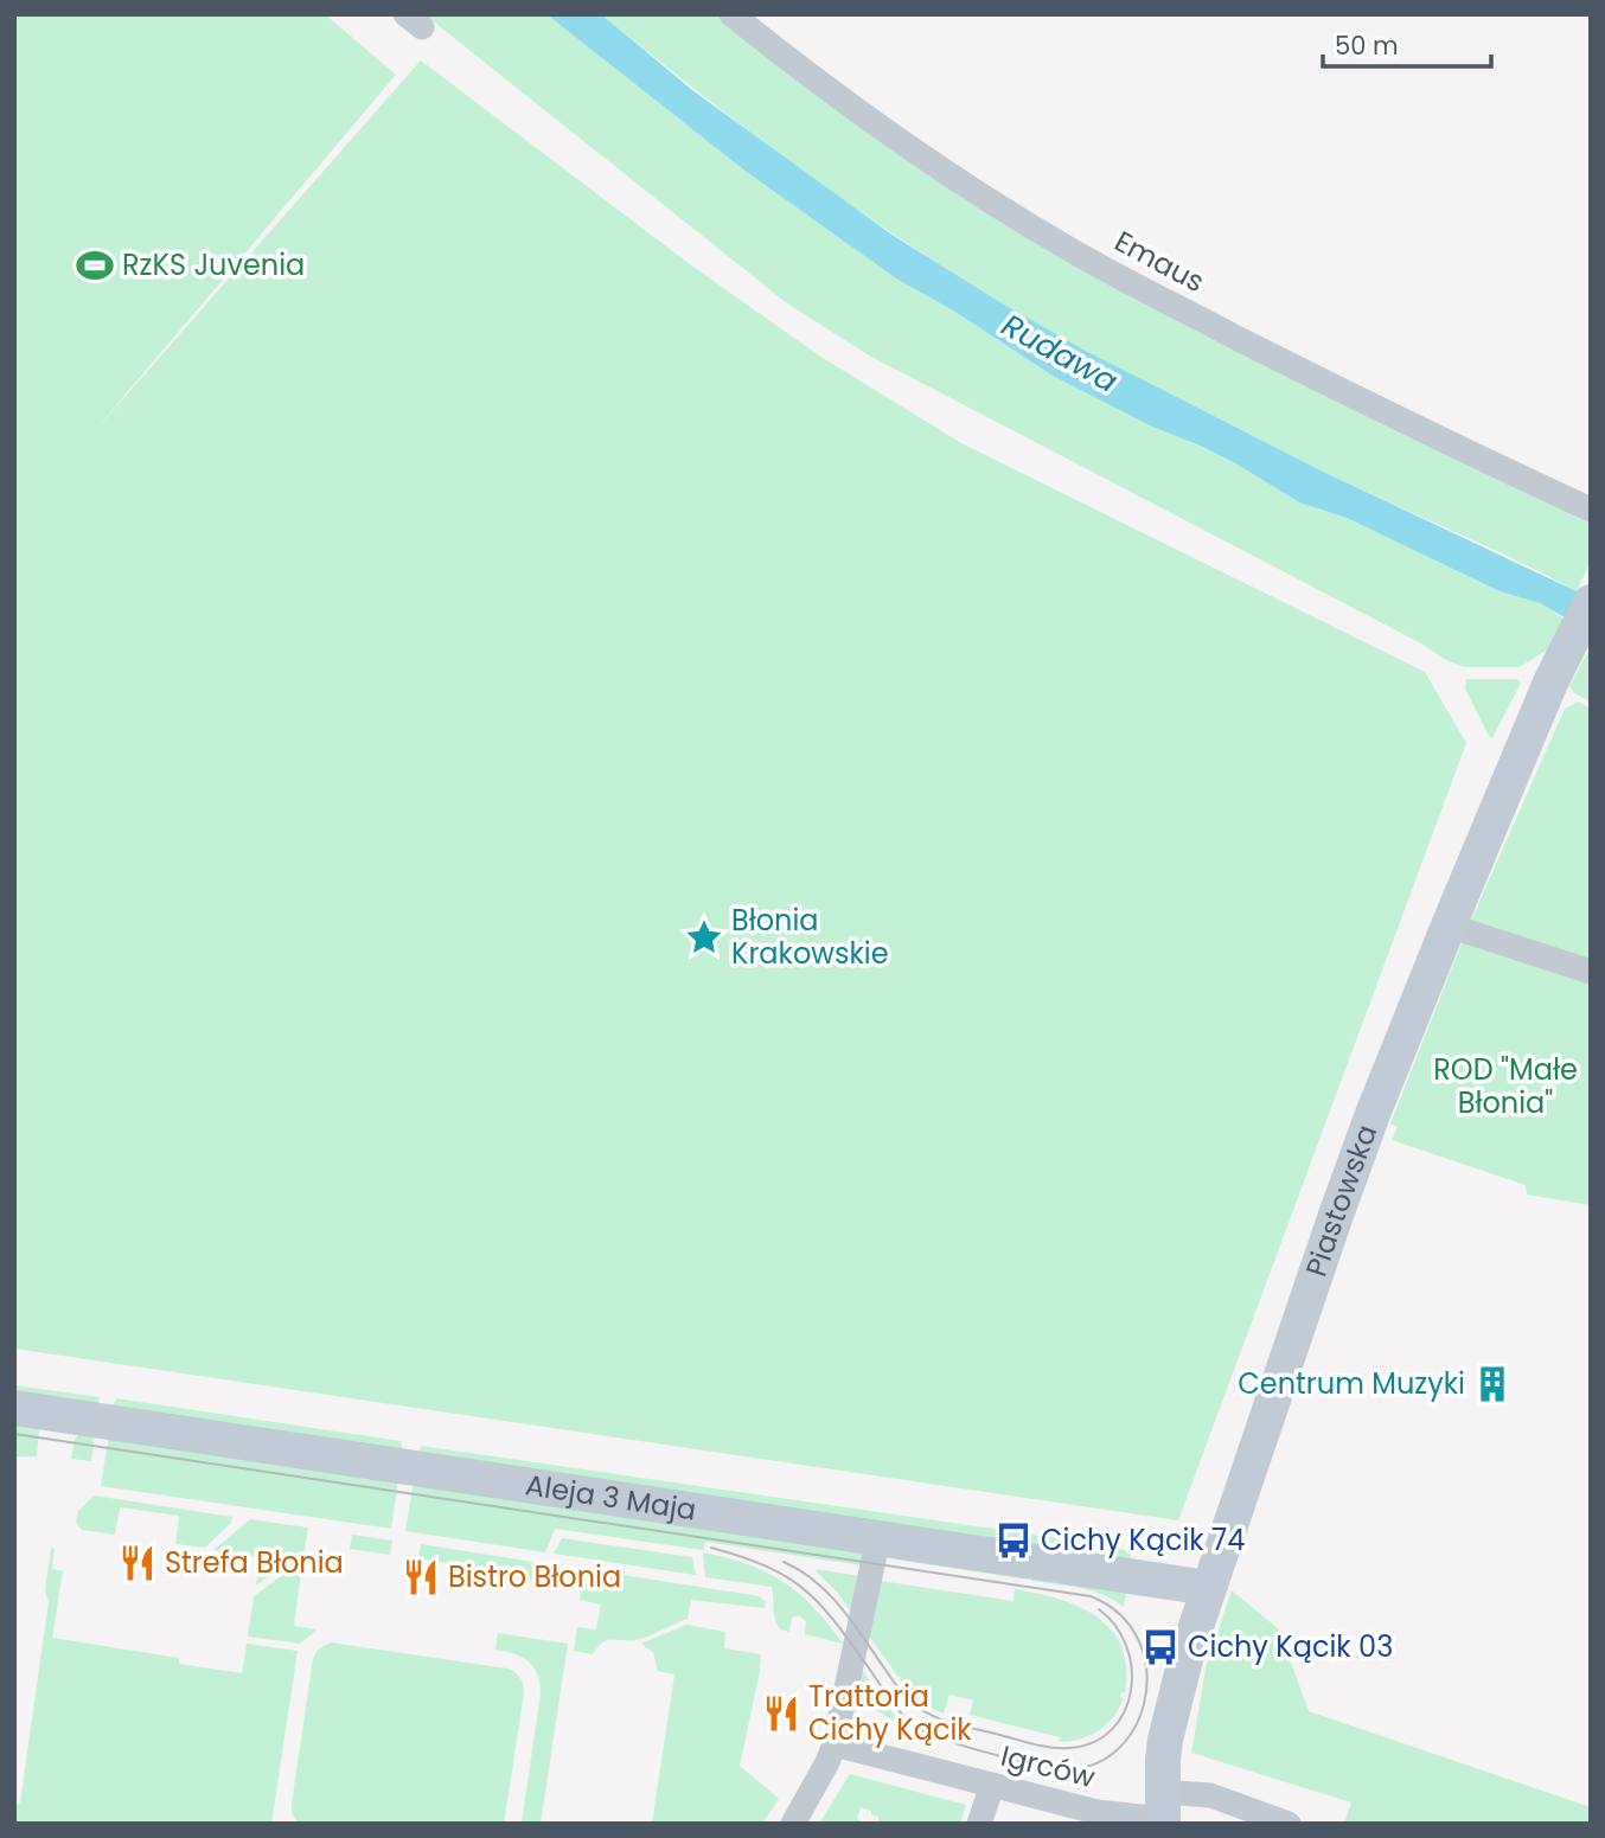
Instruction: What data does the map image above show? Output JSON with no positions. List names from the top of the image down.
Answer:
{
  "streets": {
    "street": [
      "Emaus",
      "Piastowska",
      "Aleja 3 Maja",
      "Igrców"
    ]
  },
  "crossings": [
    ["Piastowska", "Aleja 3 Maja"],
    ["Piastowska", "Igrców"]
  ],
  "water": ["Rudawa"],
  "parks": ["ROD \"Małe Błonia\""],
  "places": {
    "sports": ["RzKS Juvenia"],
    "place": ["Błonia Krakowskie"],
    "building": ["Centrum Muzyki"],
    "bus stop": ["Cichy Kącik 74", "Cichy Kącik 03"],
    "restaurant": ["Strefa Błonia", "Bistro Błonia", "Trattoria Cichy Kącik"]
  },
  "scale_bar": "50 m"
}
